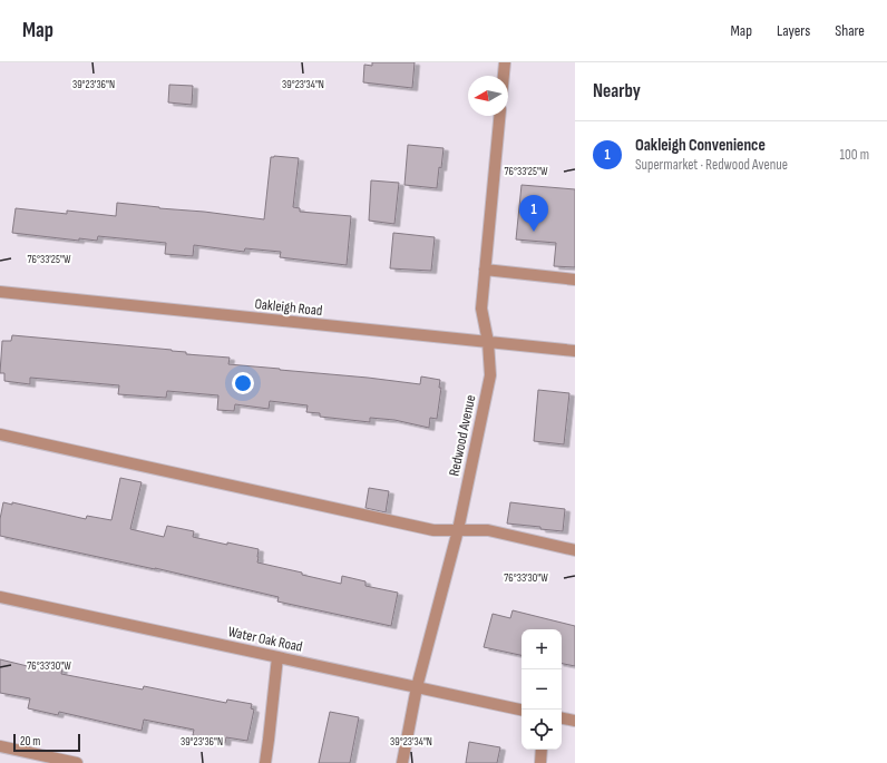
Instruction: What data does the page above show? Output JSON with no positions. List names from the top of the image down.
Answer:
{
  "streets": {
    "street": ["Oakleigh Road", "Redwood Avenue", "Water Oak Road"]
  },
  "crossings": [
    ["Oakleigh Road", "Redwood Avenue"],
    ["Redwood Avenue", "Water Oak Road"]
  ],
  "scale_bar": "20 m",
  "north": "left",
  "page": {
    "header": "Map",
    "nav": ["Map", "Layers", "Share"],
    "heading": "Nearby",
    "list": [
      {
        "mark": "1",
        "name": "Oakleigh Convenience",
        "note": "Supermarket · Redwood Avenue",
        "value": "100 m"
      }
    ],
    "pins": "1",
    "map_buttons": ["+", "−"],
    "scale": "20 m"
  },
  "coordinates": [
    "39°23'36\"N",
    "39°23'34\"N",
    "76°33'25\"W",
    "76°33'30\"W"
  ]
}
